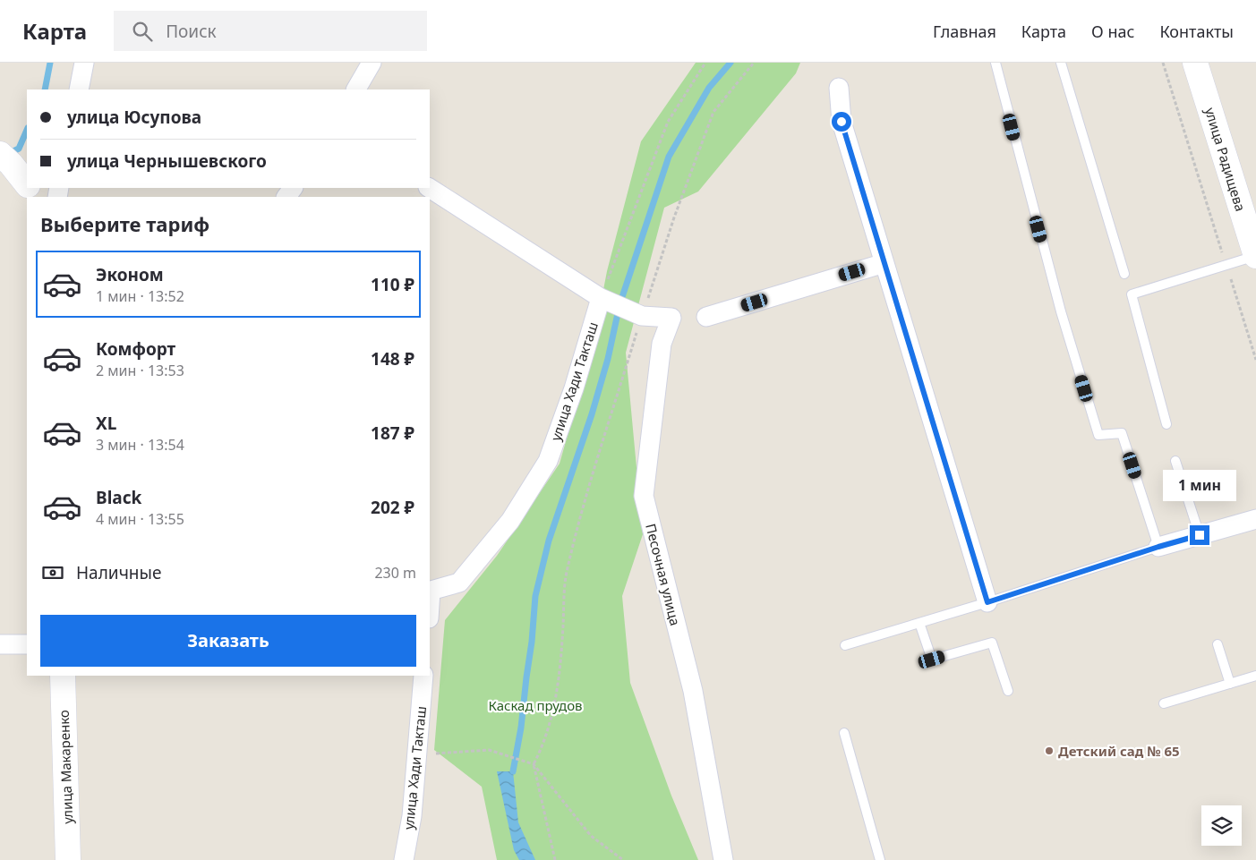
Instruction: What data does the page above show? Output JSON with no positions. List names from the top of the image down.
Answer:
{
  "streets": {
    "street": [
      "улица Радищева",
      "улица Хади Такташ",
      "Песочная улица",
      "улица Макаренко"
    ]
  },
  "parks": ["Каскад прудов"],
  "places": ["Детский сад № 65"],
  "page": {
    "header": "Карта",
    "search": "Поиск",
    "nav": [
      "Главная",
      "Карта",
      "О нас",
      "Контакты"
    ],
    "banner": ["улица Юсупова", "улица Чернышевского"],
    "heading": "Выберите тариф",
    "list": [
      {
        "name": "Эконом",
        "note": "1 мин · 13:52",
        "value": "110 ₽"
      },
      {
        "name": "Комфорт",
        "note": "2 мин · 13:53",
        "value": "148 ₽"
      },
      {
        "name": "XL",
        "note": "3 мин · 13:54",
        "value": "187 ₽"
      },
      {
        "name": "Black",
        "note": "4 мин · 13:55",
        "value": "202 ₽"
      }
    ],
    "bubble": "1 мин",
    "pay": ["Наличные", "230 m"],
    "buttons": "Заказать"
  }
}
